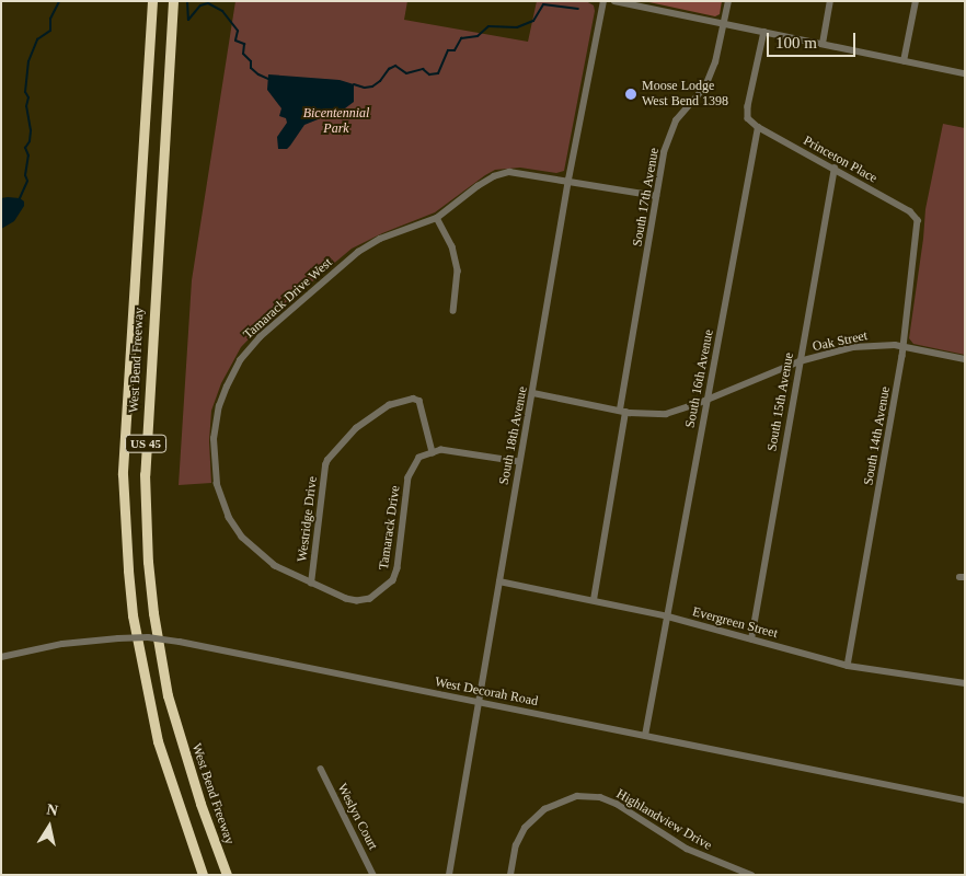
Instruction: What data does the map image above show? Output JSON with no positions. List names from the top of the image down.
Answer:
{
  "streets": {
    "highway": ["West Bend Freeway", "US 45"],
    "street": [
      "Princeton Place",
      "South 17th Avenue",
      "Tamarack Drive West",
      "Oak Street",
      "South 16th Avenue",
      "South 15th Avenue",
      "South 18th Avenue",
      "South 14th Avenue",
      "Westridge Drive",
      "Tamarack Drive",
      "Evergreen Street",
      "West Decorah Road",
      "Weslyn Court",
      "Highlandview Drive"
    ]
  },
  "crossings": [
    ["Princeton Place", "South 16th Avenue"],
    ["Princeton Place", "South 15th Avenue"],
    ["Princeton Place", "South 14th Avenue"],
    ["South 17th Avenue", "Tamarack Drive West"],
    ["South 17th Avenue", "Oak Street"],
    ["South 17th Avenue", "Evergreen Street"],
    ["Tamarack Drive West", "South 18th Avenue"],
    ["Tamarack Drive West", "Westridge Drive"],
    ["Tamarack Drive West", "Tamarack Drive"],
    ["Oak Street", "South 16th Avenue"],
    ["Oak Street", "South 15th Avenue"],
    ["Oak Street", "South 18th Avenue"],
    ["Oak Street", "South 14th Avenue"],
    ["South 16th Avenue", "Evergreen Street"],
    ["South 16th Avenue", "West Decorah Road"],
    ["South 15th Avenue", "Evergreen Street"],
    ["South 18th Avenue", "Evergreen Street"],
    ["South 18th Avenue", "West Decorah Road"],
    ["South 14th Avenue", "Evergreen Street"],
    ["Westridge Drive", "Tamarack Drive"]
  ],
  "parks": ["Bicentennial Park"],
  "places": ["Moose Lodge West Bend 1398"],
  "scale_bar": "100 m",
  "north": "top"
}
